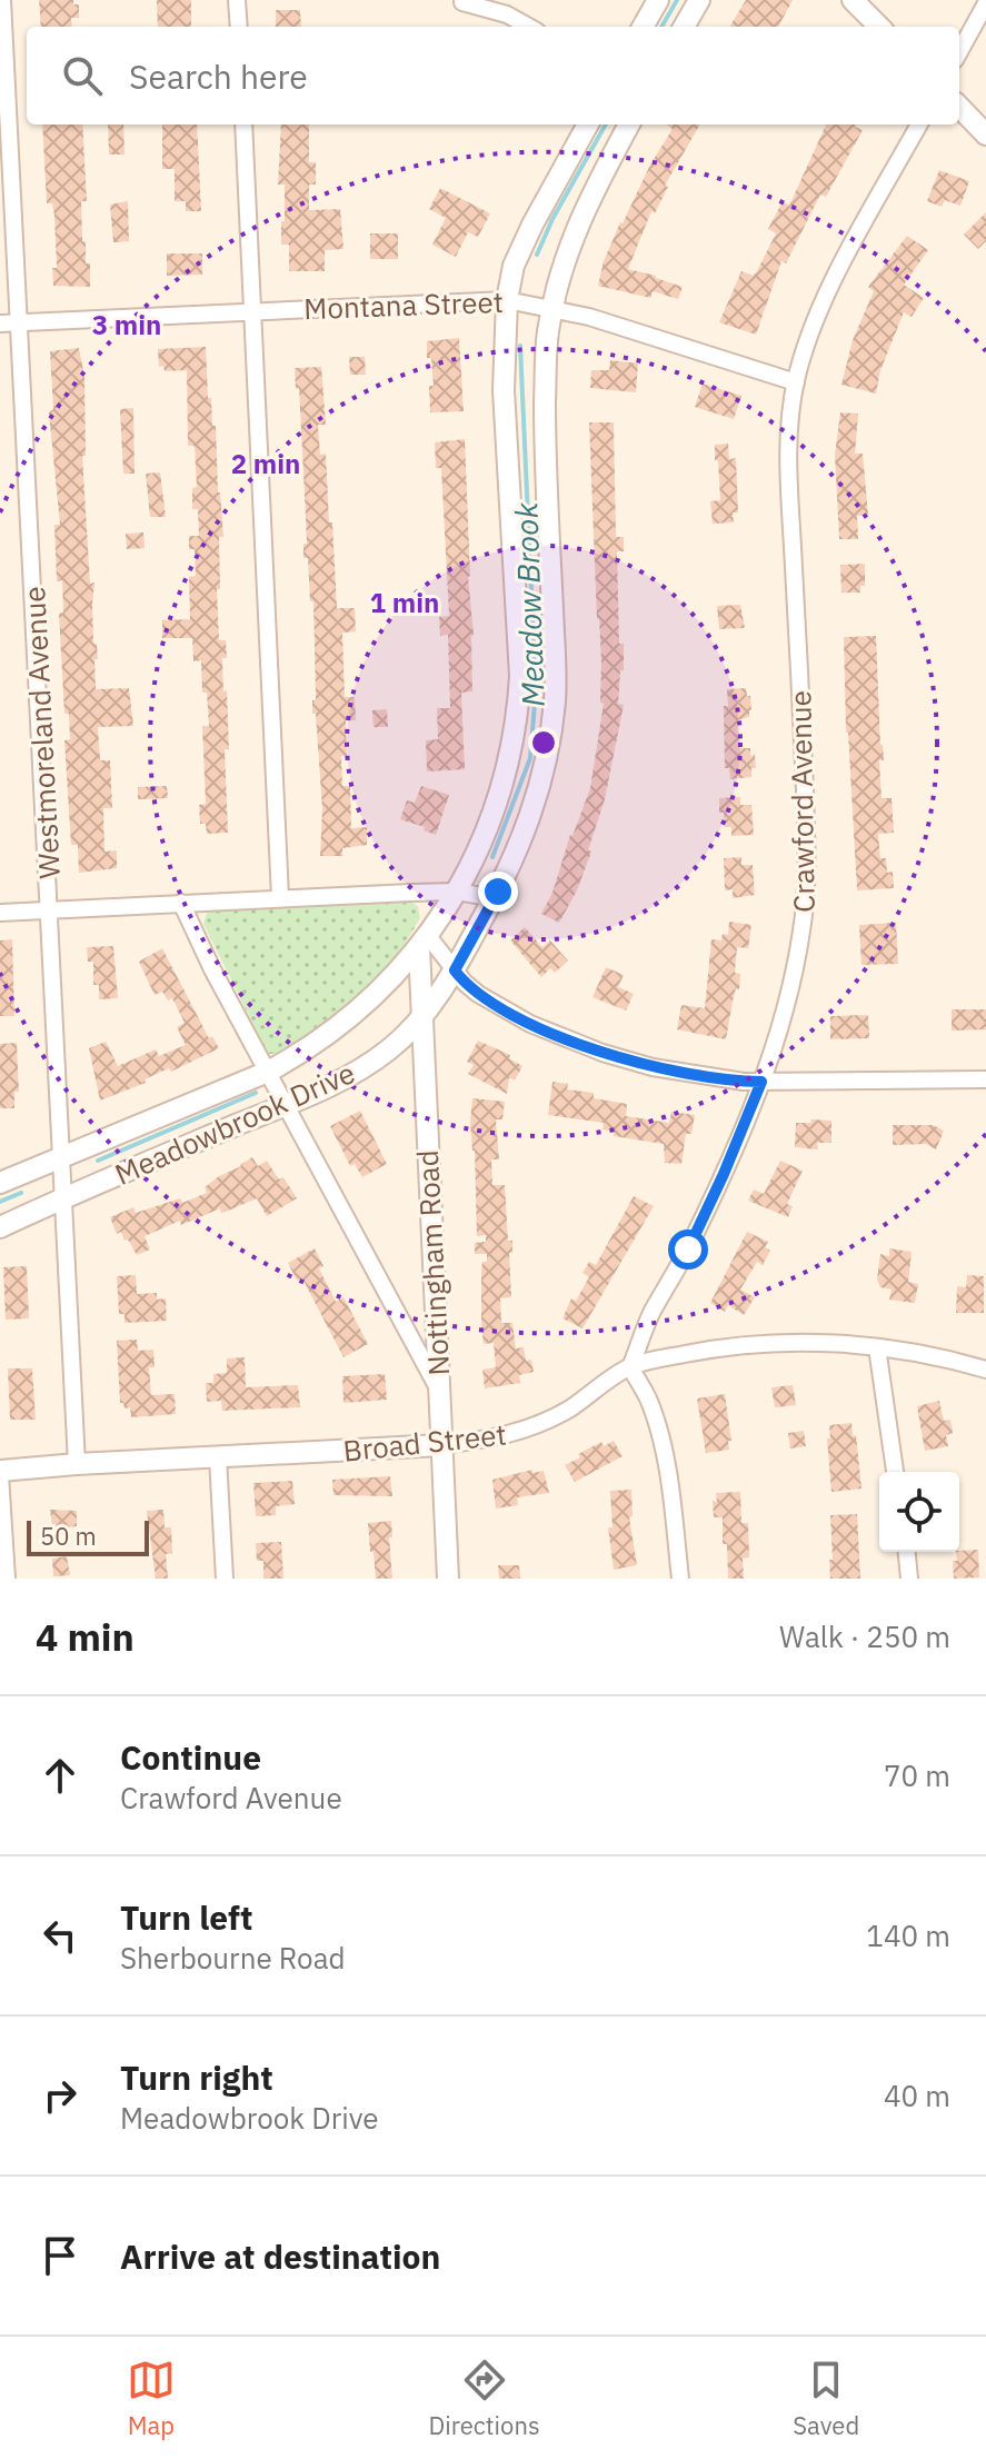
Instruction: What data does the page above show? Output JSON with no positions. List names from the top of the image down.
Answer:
{
  "streets": {
    "street": [
      "Montana Street",
      "Westmoreland Avenue",
      "Crawford Avenue",
      "Meadowbrook Drive",
      "Nottingham Road",
      "Broad Street"
    ]
  },
  "crossings": [
    ["Montana Street", "Westmoreland Avenue"],
    ["Montana Street", "Crawford Avenue"],
    ["Montana Street", "Meadowbrook Drive"],
    ["Westmoreland Avenue", "Meadowbrook Drive"],
    ["Westmoreland Avenue", "Broad Street"],
    ["Crawford Avenue", "Broad Street"],
    ["Meadowbrook Drive", "Nottingham Road"],
    ["Nottingham Road", "Broad Street"]
  ],
  "water": ["Meadow Brook"],
  "scale_bar": "50 m",
  "page": {
    "search": "Search here",
    "scale": "50 m",
    "heading": ["4 min", "Walk · 250 m"],
    "list": [
      ["Continue", "Crawford Avenue", "70 m"],
      ["Turn left", "Sherbourne Road", "140 m"],
      ["Turn right", "Meadowbrook Drive", "40 m"],
      "Arrive at destination"
    ],
    "nav": ["Map", "Directions", "Saved"]
  },
  "rings": ["3 min", "2 min", "1 min"]
}
